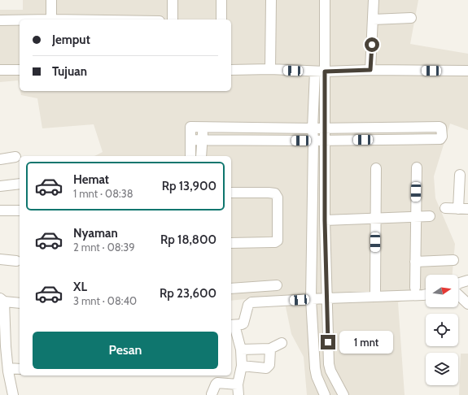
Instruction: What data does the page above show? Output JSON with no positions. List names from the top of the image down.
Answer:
{
  "north": "right",
  "page": {
    "banner": ["Jemput", "Tujuan"],
    "list": [
      {
        "name": "Hemat",
        "note": "1 mnt · 08:38",
        "value": "Rp 13,900"
      },
      {
        "name": "Nyaman",
        "note": "2 mnt · 08:39",
        "value": "Rp 18,800"
      },
      {
        "name": "XL",
        "note": "3 mnt · 08:40",
        "value": "Rp 23,600"
      }
    ],
    "buttons": "Pesan",
    "bubble": "1 mnt"
  }
}
